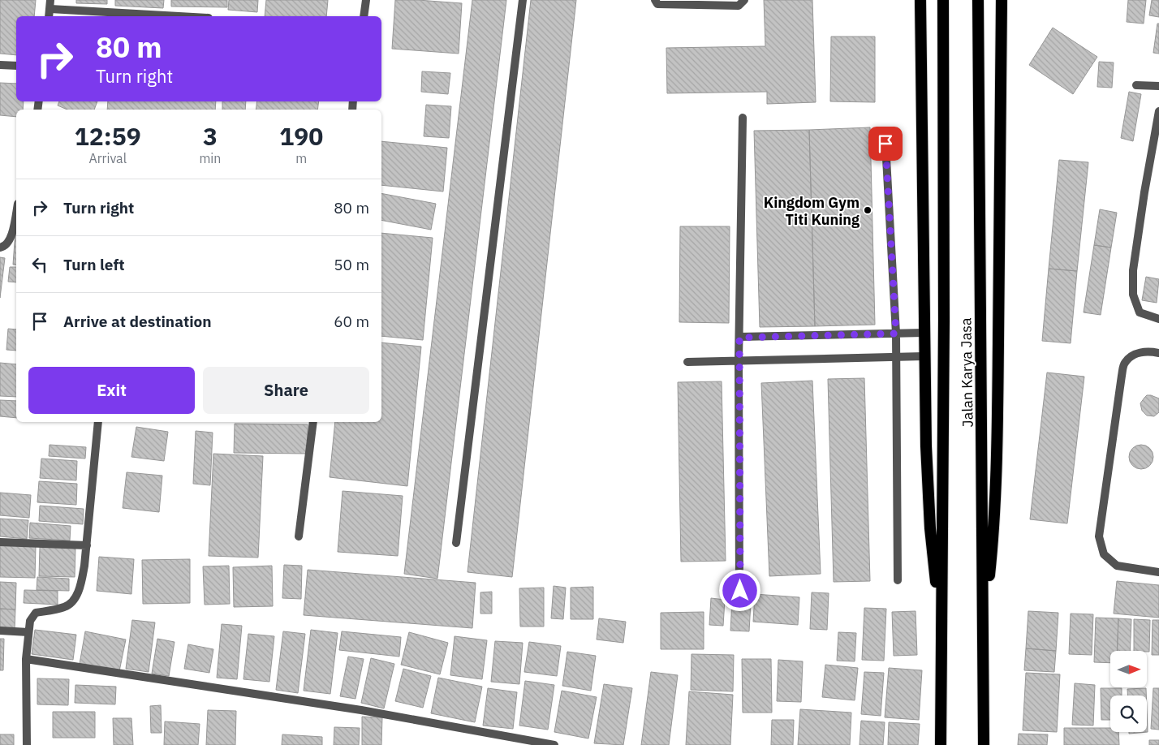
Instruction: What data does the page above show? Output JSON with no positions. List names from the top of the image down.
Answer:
{
  "streets": {
    "highway": ["Jalan Karya Jasa"]
  },
  "places": ["Kingdom Gym Titi Kuning"],
  "north": "right",
  "page": {
    "turn": ["80 m", "Turn right"],
    "eta": [
      "12:59",
      "Arrival",
      "3",
      "min",
      "190",
      "m"
    ],
    "list": [
      {
        "name": "Turn right",
        "value": "80 m"
      },
      {
        "name": "Turn left",
        "value": "50 m"
      },
      {
        "name": "Arrive at destination",
        "value": "60 m"
      }
    ],
    "buttons": ["Exit", "Share"]
  }
}
